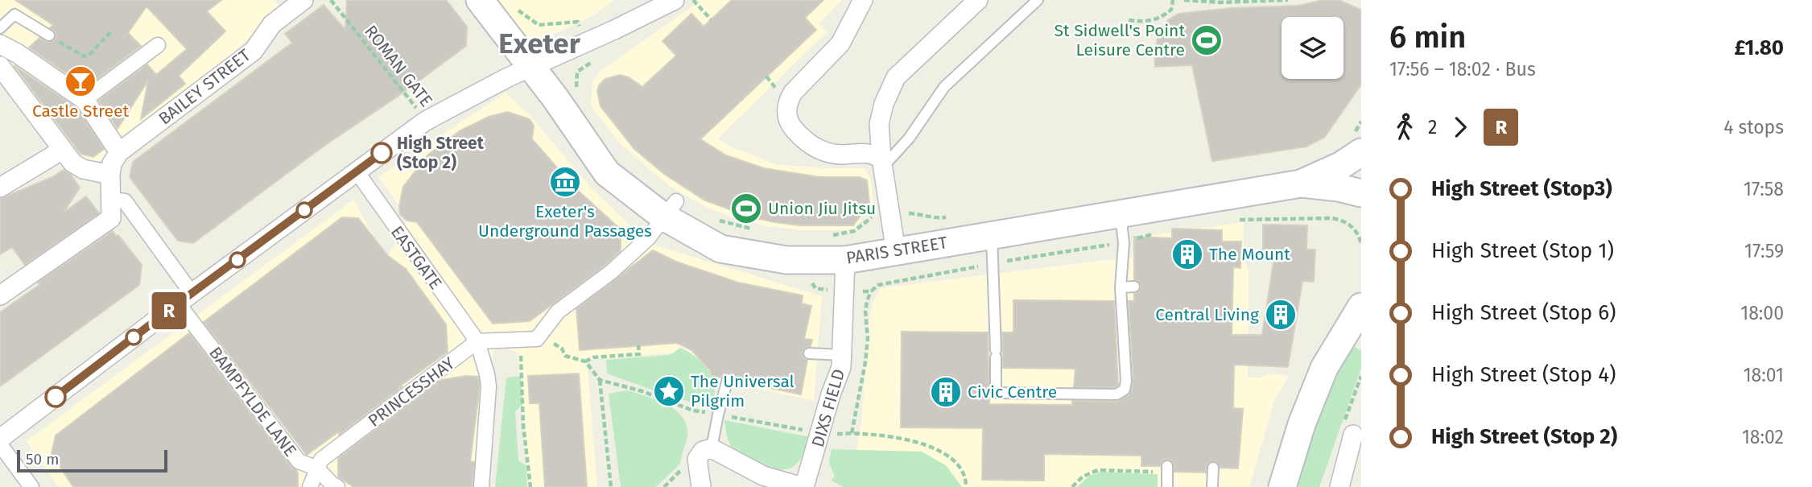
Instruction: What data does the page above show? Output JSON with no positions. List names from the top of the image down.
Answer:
{
  "streets": {
    "main road": ["PARIS STREET"],
    "street": [
      "BAILEY STREET",
      "EASTGATE",
      "PRINCESSHAY",
      "BAMPFYLDE LANE",
      "DIXS FIELD"
    ],
    "path": ["ROMAN GATE"]
  },
  "crossings": [
    ["PARIS STREET", "DIXS FIELD"],
    ["EASTGATE", "PRINCESSHAY"],
    ["PRINCESSHAY", "BAMPFYLDE LANE"]
  ],
  "districts": ["Exeter"],
  "places": {
    "sports": ["St Sidwell's Point Leisure Centre", "Union Jiu Jitsu"],
    "bar": ["Castle Street"],
    "other": ["High Street (Stop 2)"],
    "museum": ["Exeter's Underground Passages"],
    "building": ["The Mount", "Central Living", "Civic Centre"],
    "place": ["The Universal Pilgrim"]
  },
  "lines": ["bus line R"],
  "scale_bar": "50 m",
  "page": {
    "on_map": "R",
    "heading": ["6 min", "17:56 – 18:02 · Bus", "£1.80"],
    "legs": ["2", "R", "4 stops"],
    "list": [
      {
        "name": "High Street (Stop3)",
        "value": "17:58"
      },
      {
        "name": "High Street (Stop 1)",
        "value": "17:59"
      },
      {
        "name": "High Street (Stop 6)",
        "value": "18:00"
      },
      {
        "name": "High Street (Stop 4)",
        "value": "18:01"
      },
      {
        "name": "High Street (Stop 2)",
        "value": "18:02"
      }
    ],
    "scale": "50 m"
  }
}
